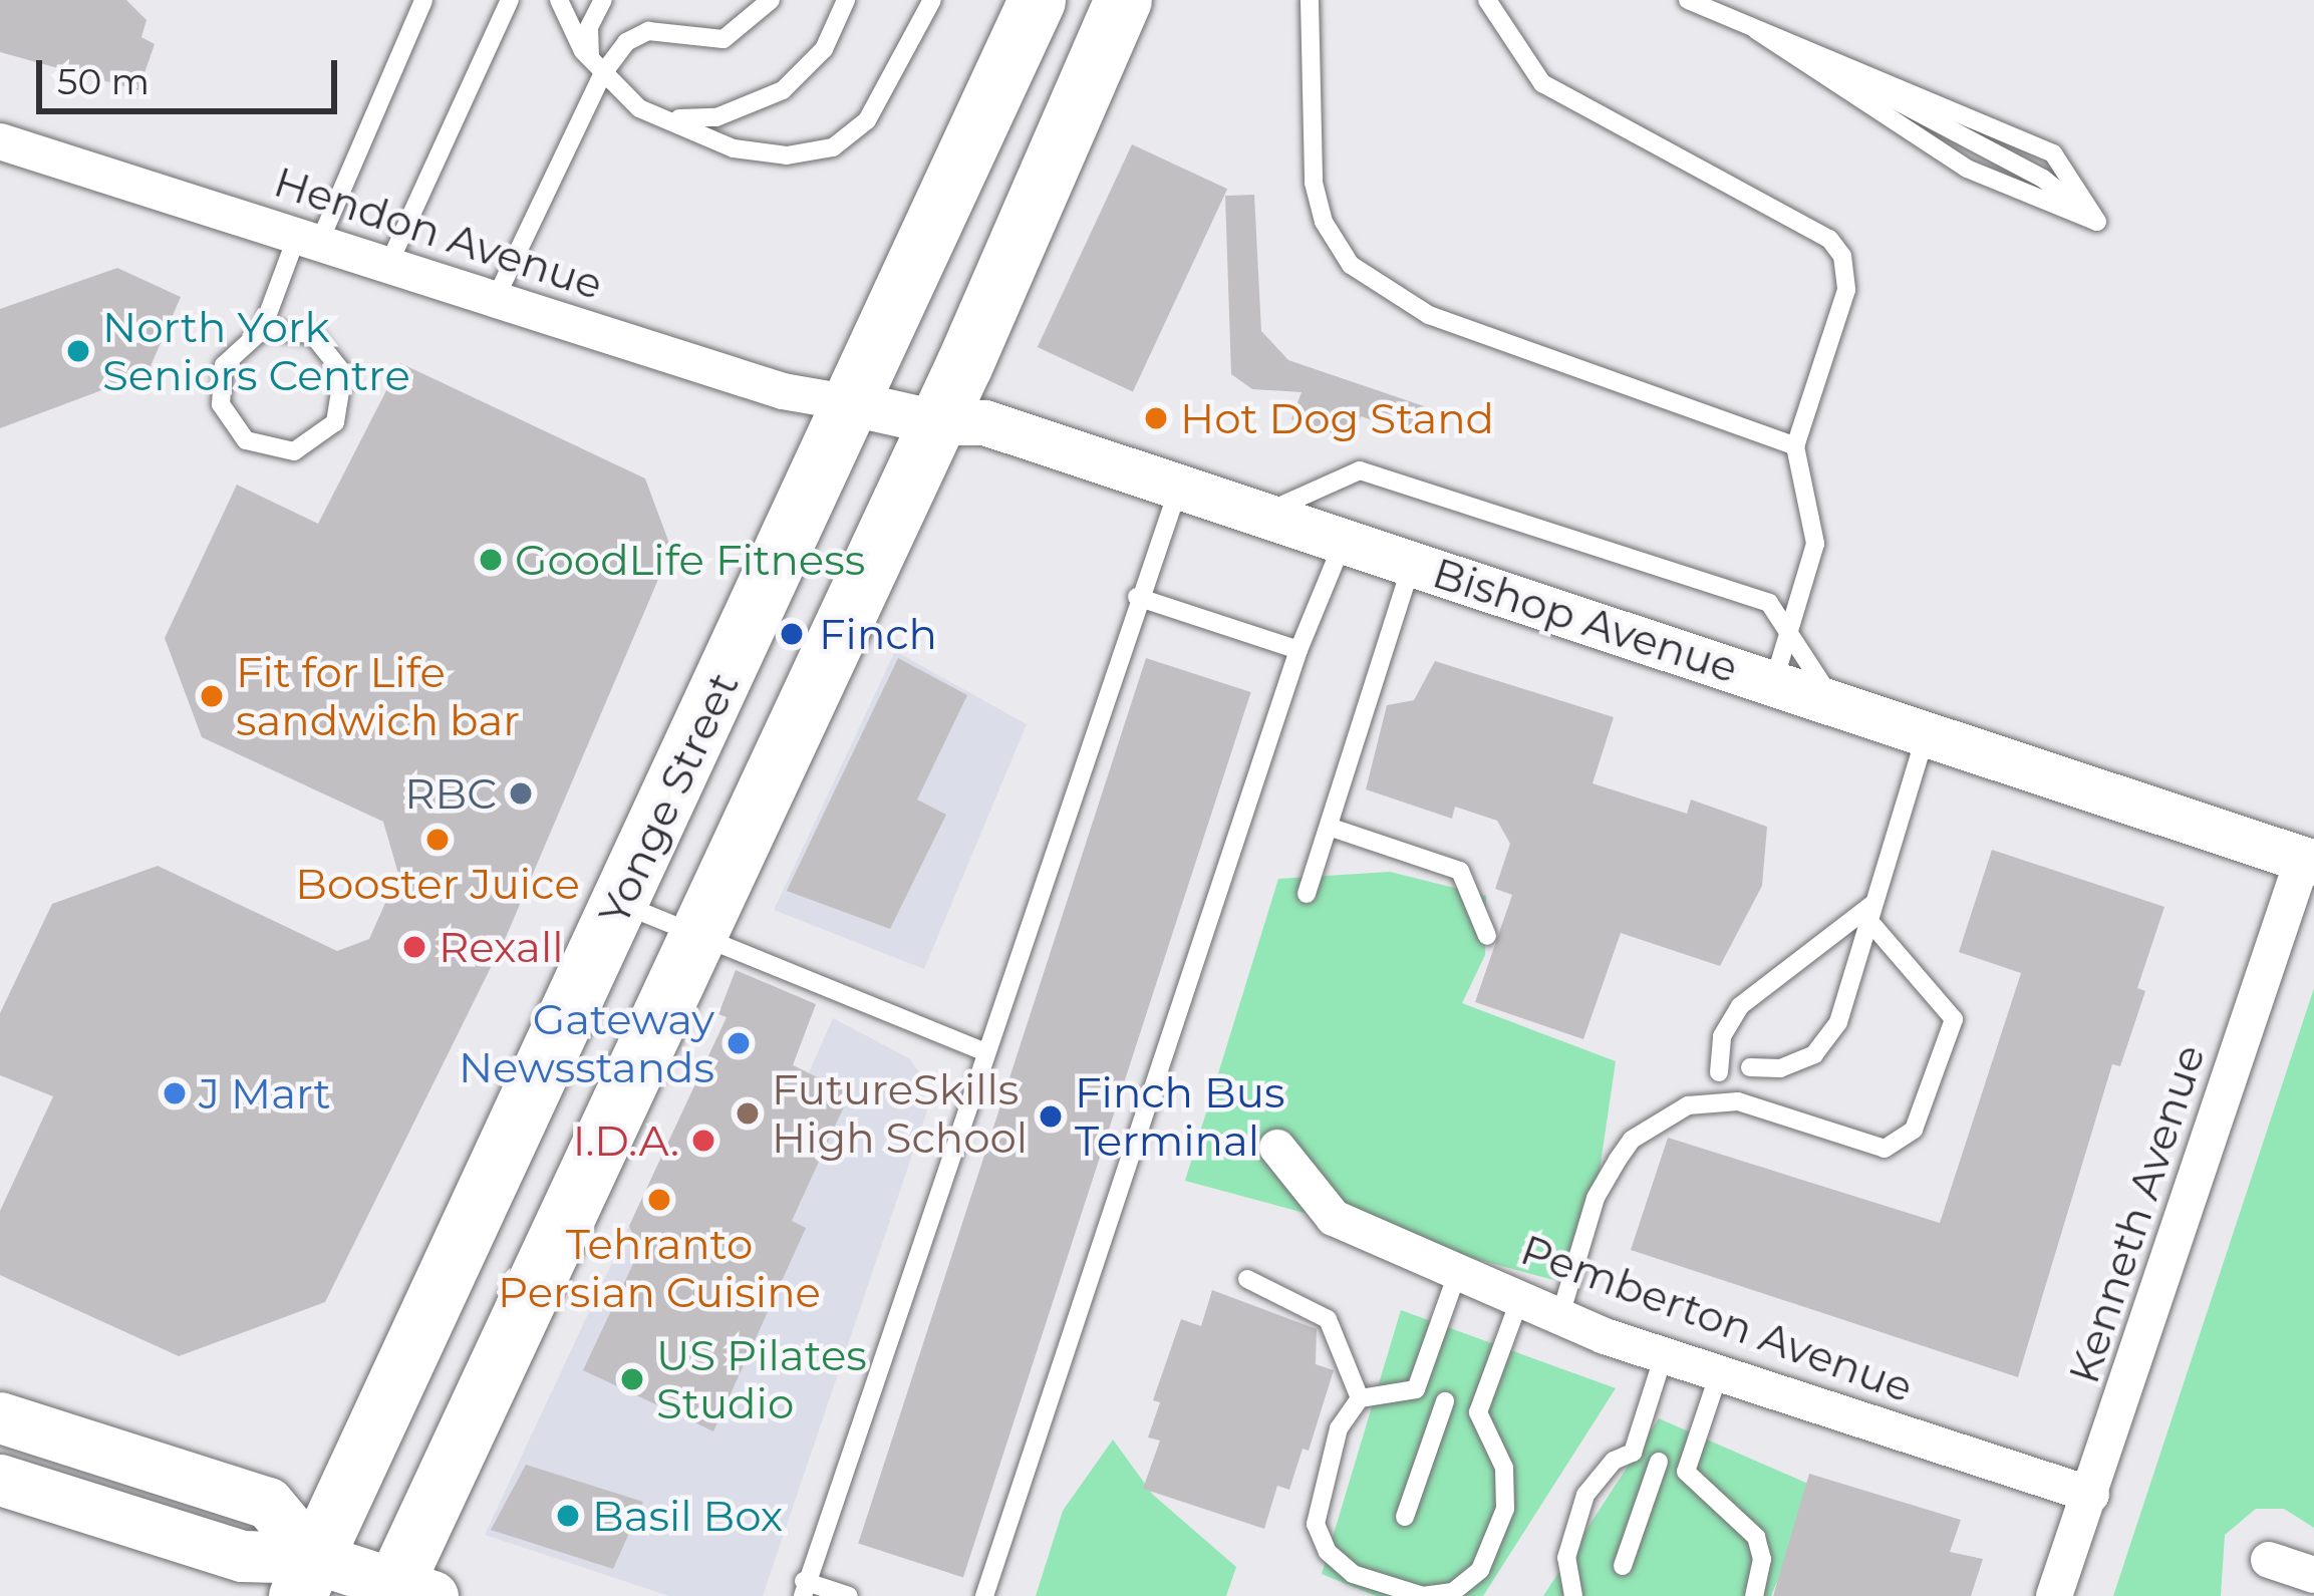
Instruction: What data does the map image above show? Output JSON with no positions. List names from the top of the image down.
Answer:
{
  "streets": {
    "main road": ["Yonge Street"],
    "street": [
      "Hendon Avenue",
      "Bishop Avenue",
      "Kenneth Avenue",
      "Pemberton Avenue"
    ]
  },
  "crossings": [
    ["Hendon Avenue", "Bishop Avenue"],
    ["Hendon Avenue", "Yonge Street"],
    ["Bishop Avenue", "Yonge Street"],
    ["Bishop Avenue", "Kenneth Avenue"],
    ["Kenneth Avenue", "Pemberton Avenue"]
  ],
  "places": [
    "North York Seniors Centre",
    "Hot Dog Stand",
    "GoodLife Fitness",
    "Finch",
    "Fit for Life sandwich bar",
    "RBC",
    "Booster Juice",
    "Rexall",
    "Gateway Newsstands",
    "J Mart",
    "FutureSkills High School",
    "Finch Bus Terminal",
    "I.D.A.",
    "Tehranto Persian Cuisine",
    "US Pilates Studio",
    "Basil Box"
  ],
  "scale_bar": "50 m"
}
